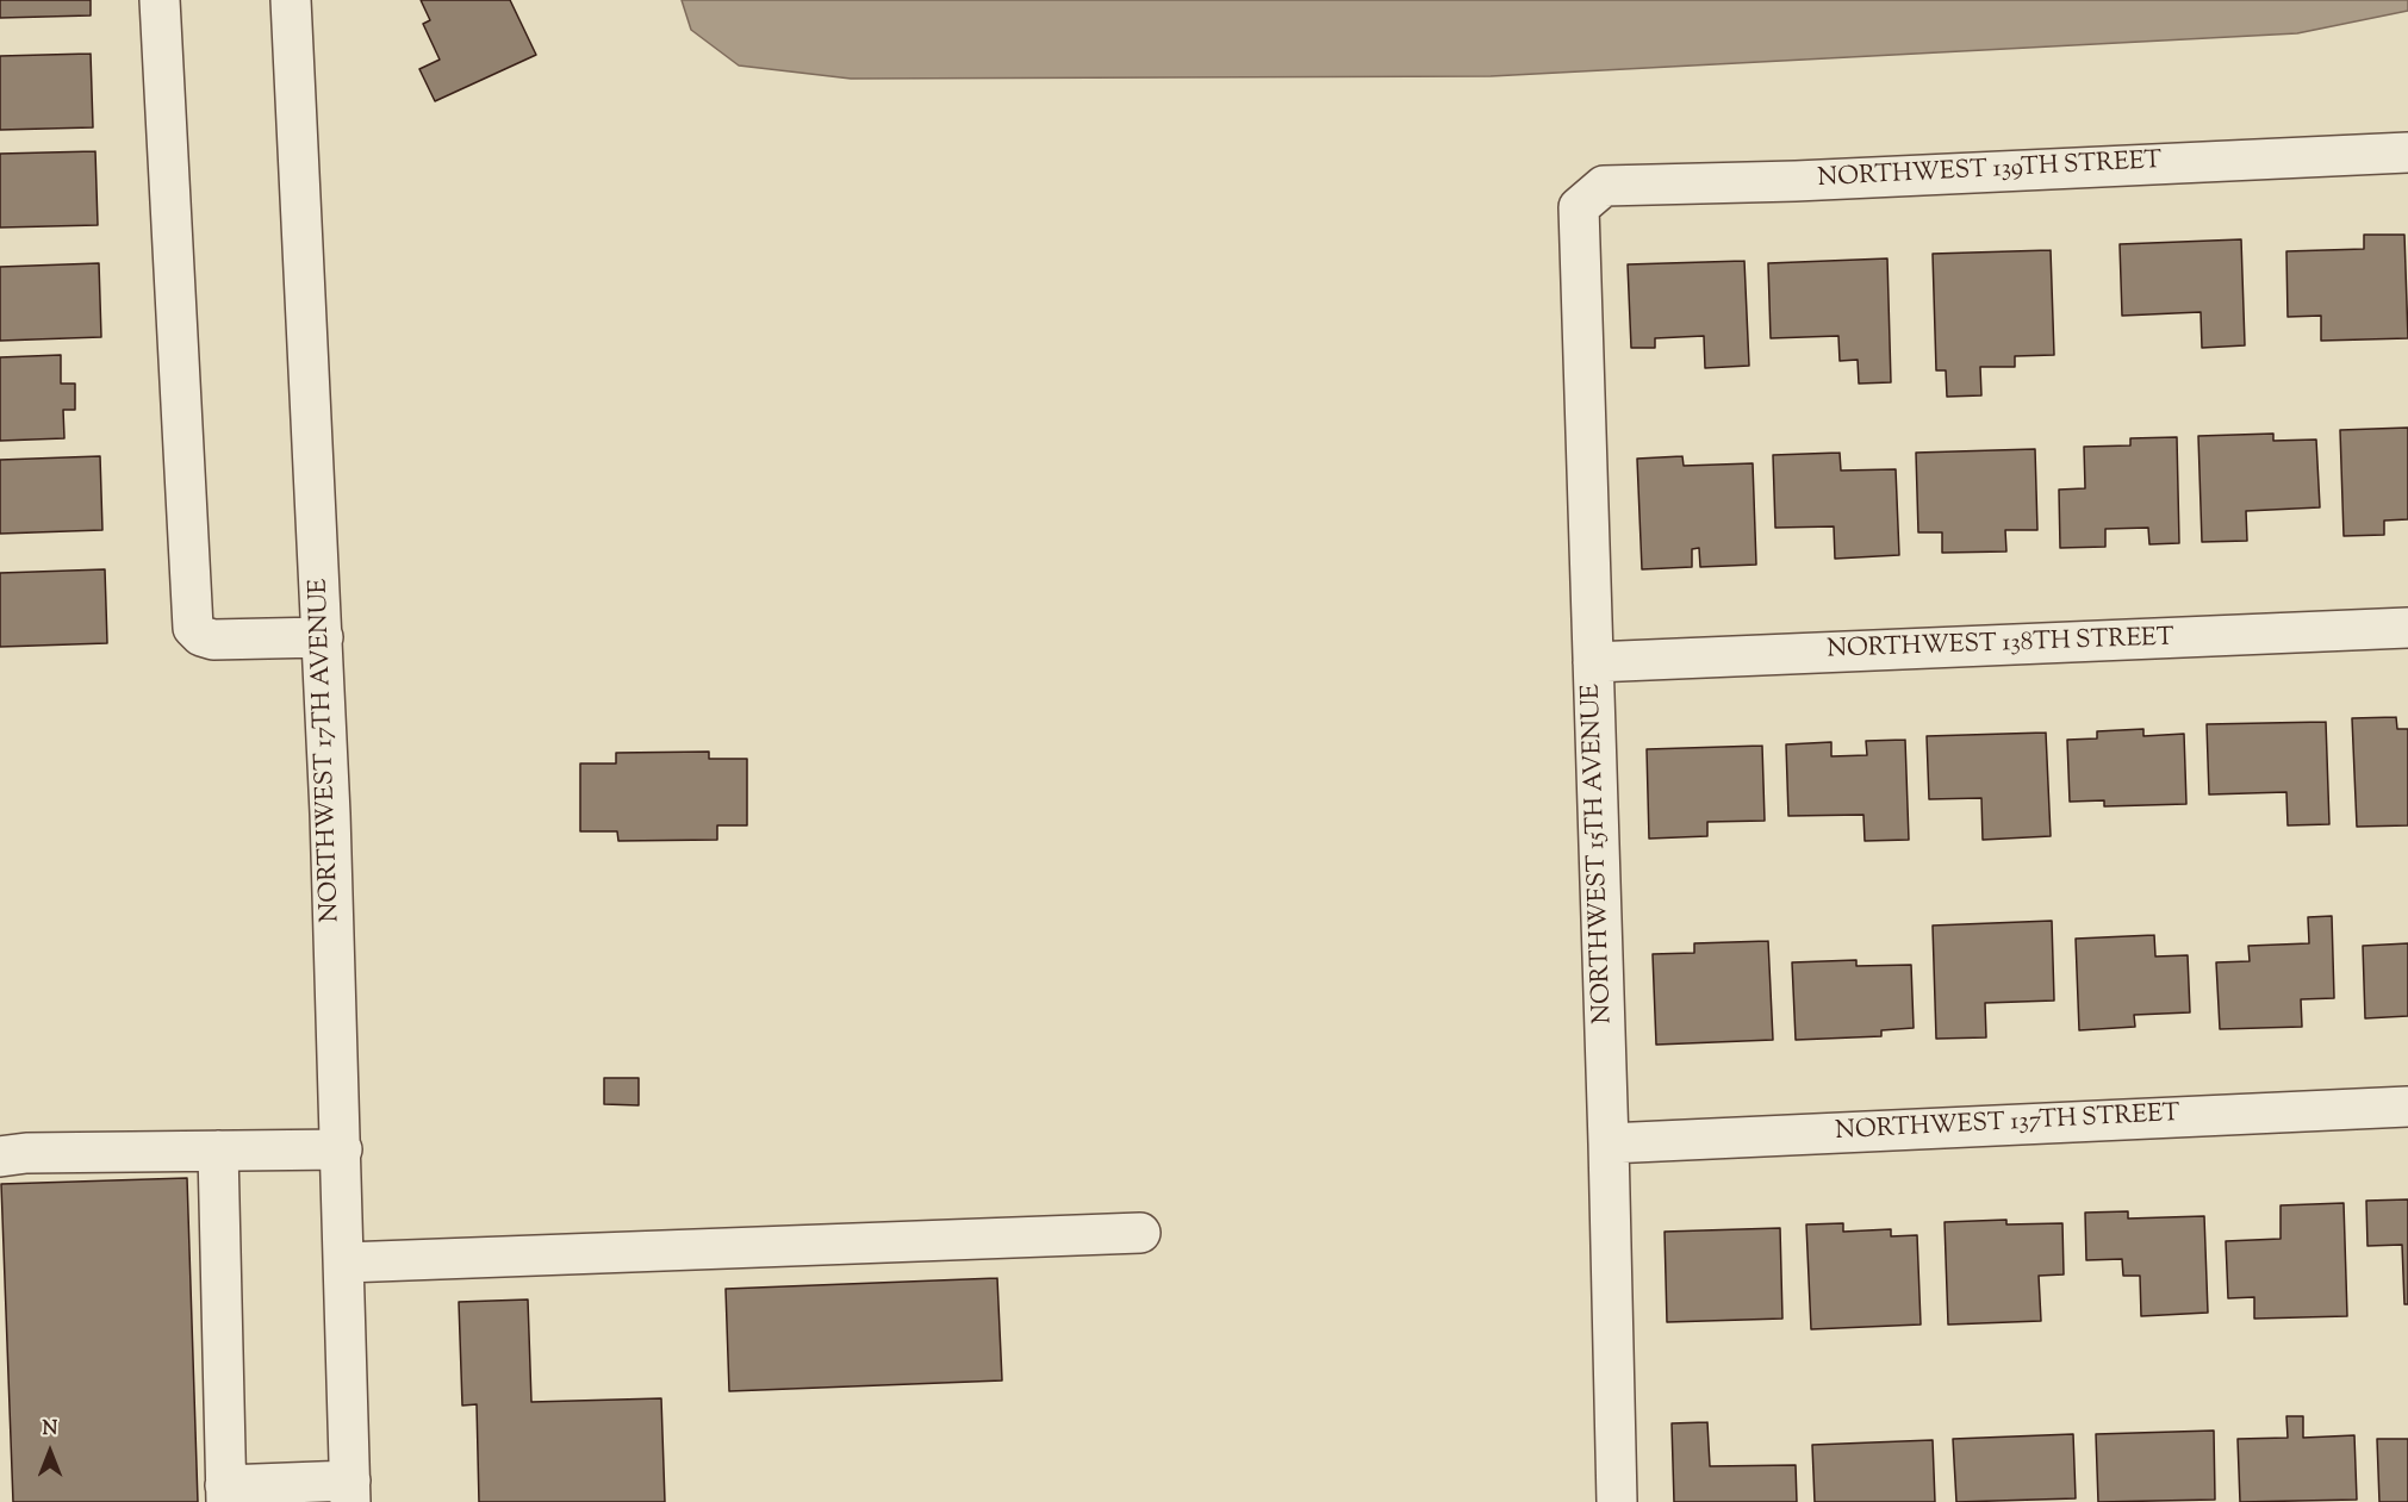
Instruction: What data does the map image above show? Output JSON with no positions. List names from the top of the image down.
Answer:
{
  "streets": {
    "street": [
      "NORTHWEST 139TH STREET",
      "NORTHWEST 138TH STREET",
      "NORTHWEST 17TH AVENUE",
      "NORTHWEST 15TH AVENUE",
      "NORTHWEST 137TH STREET"
    ]
  },
  "crossings": [
    ["NORTHWEST 139TH STREET", "NORTHWEST 15TH AVENUE"],
    ["NORTHWEST 138TH STREET", "NORTHWEST 15TH AVENUE"],
    ["NORTHWEST 15TH AVENUE", "NORTHWEST 137TH STREET"]
  ],
  "north": "top"
}
